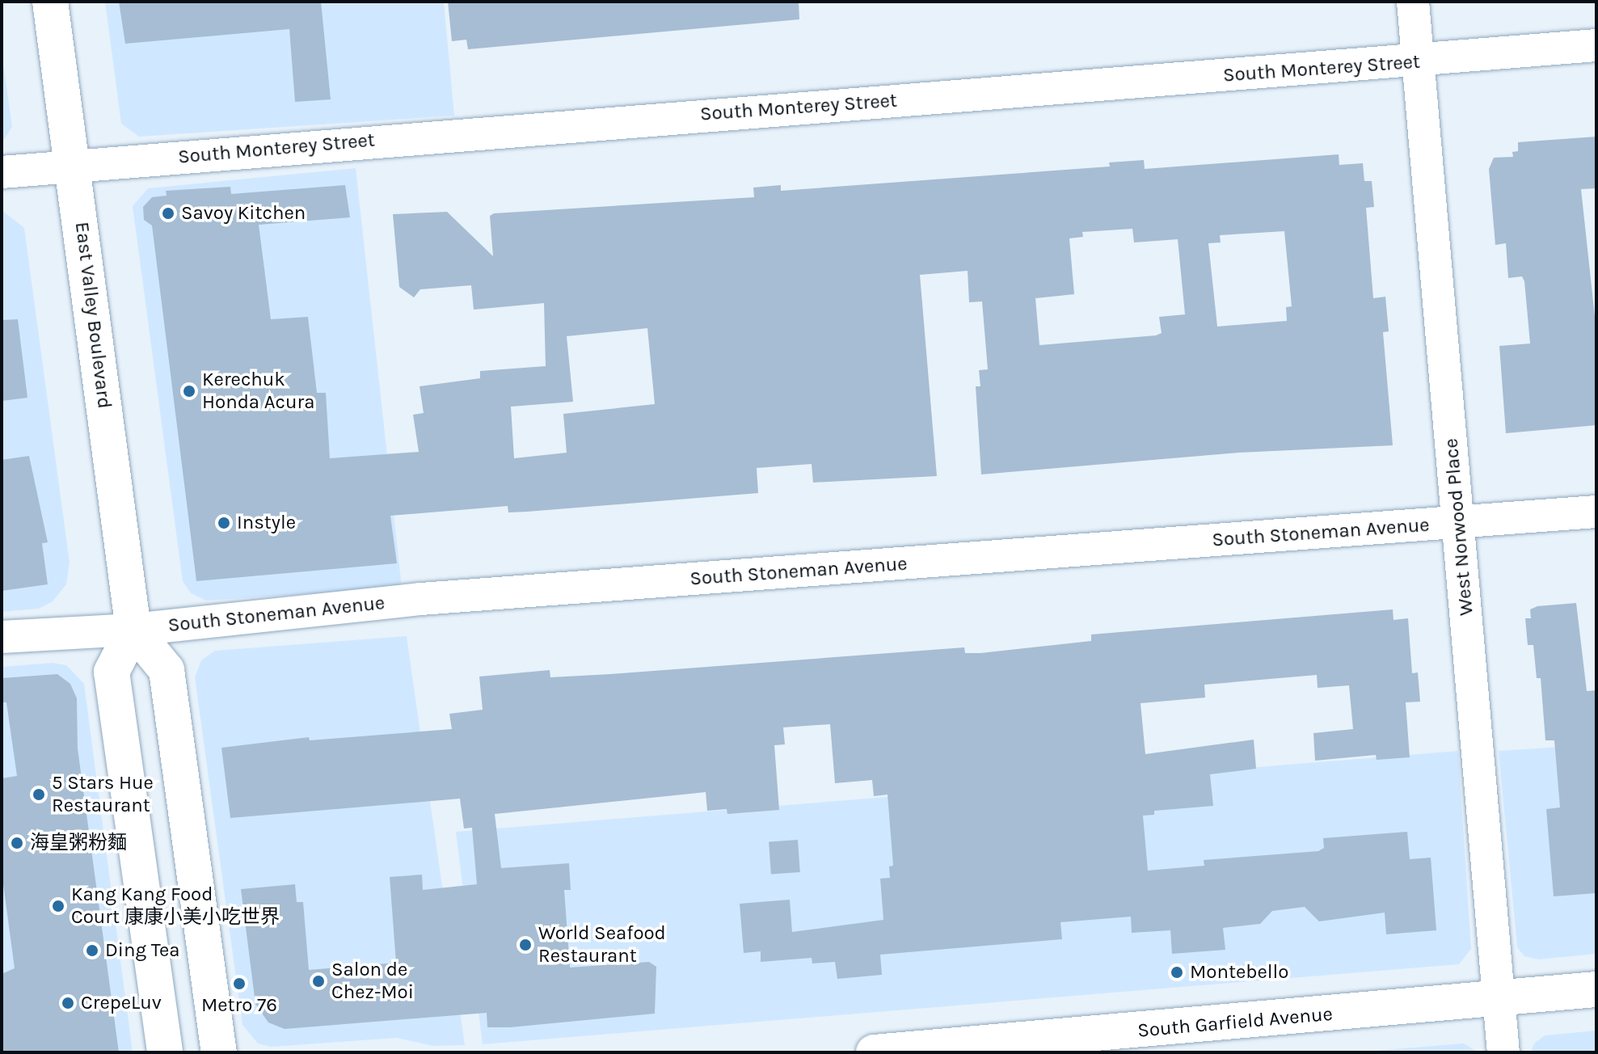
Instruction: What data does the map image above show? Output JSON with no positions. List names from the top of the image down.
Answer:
{
  "streets": {
    "main road": ["East Valley Boulevard", "South Garfield Avenue"],
    "street": ["South Monterey Street", "West Norwood Place", "South Stoneman Avenue"]
  },
  "crossings": [
    ["South Monterey Street", "East Valley Boulevard"],
    ["South Monterey Street", "West Norwood Place"],
    ["East Valley Boulevard", "South Stoneman Avenue"],
    ["West Norwood Place", "South Stoneman Avenue"],
    ["West Norwood Place", "South Garfield Avenue"]
  ],
  "places": [
    "Savoy Kitchen",
    "Kerechuk Honda Acura",
    "Instyle",
    "5 Stars Hue Restaurant",
    "海皇粥粉麵",
    "Kang Kang Food Court 康康小美小吃世界",
    "World Seafood Restaurant",
    "Ding Tea",
    "Montebello",
    "Salon de Chez-Moi",
    "Metro 76",
    "CrepeLuv"
  ]
}
